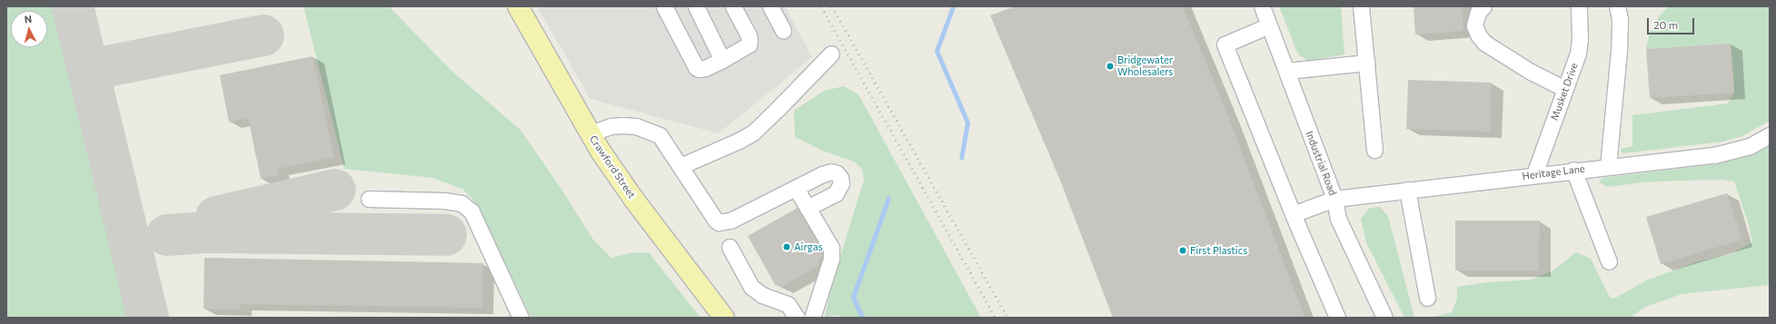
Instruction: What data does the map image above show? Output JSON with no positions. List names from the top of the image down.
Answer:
{
  "streets": {
    "main road": ["Crawford Street"],
    "street": ["Musket Drive", "Industrial Road", "Heritage Lane"]
  },
  "crossings": [
    ["Musket Drive", "Heritage Lane"],
    ["Industrial Road", "Heritage Lane"]
  ],
  "places": ["Bridgewater Wholesalers", "Airgas", "First Plastics"],
  "scale_bar": "20 m",
  "north": "top"
}
